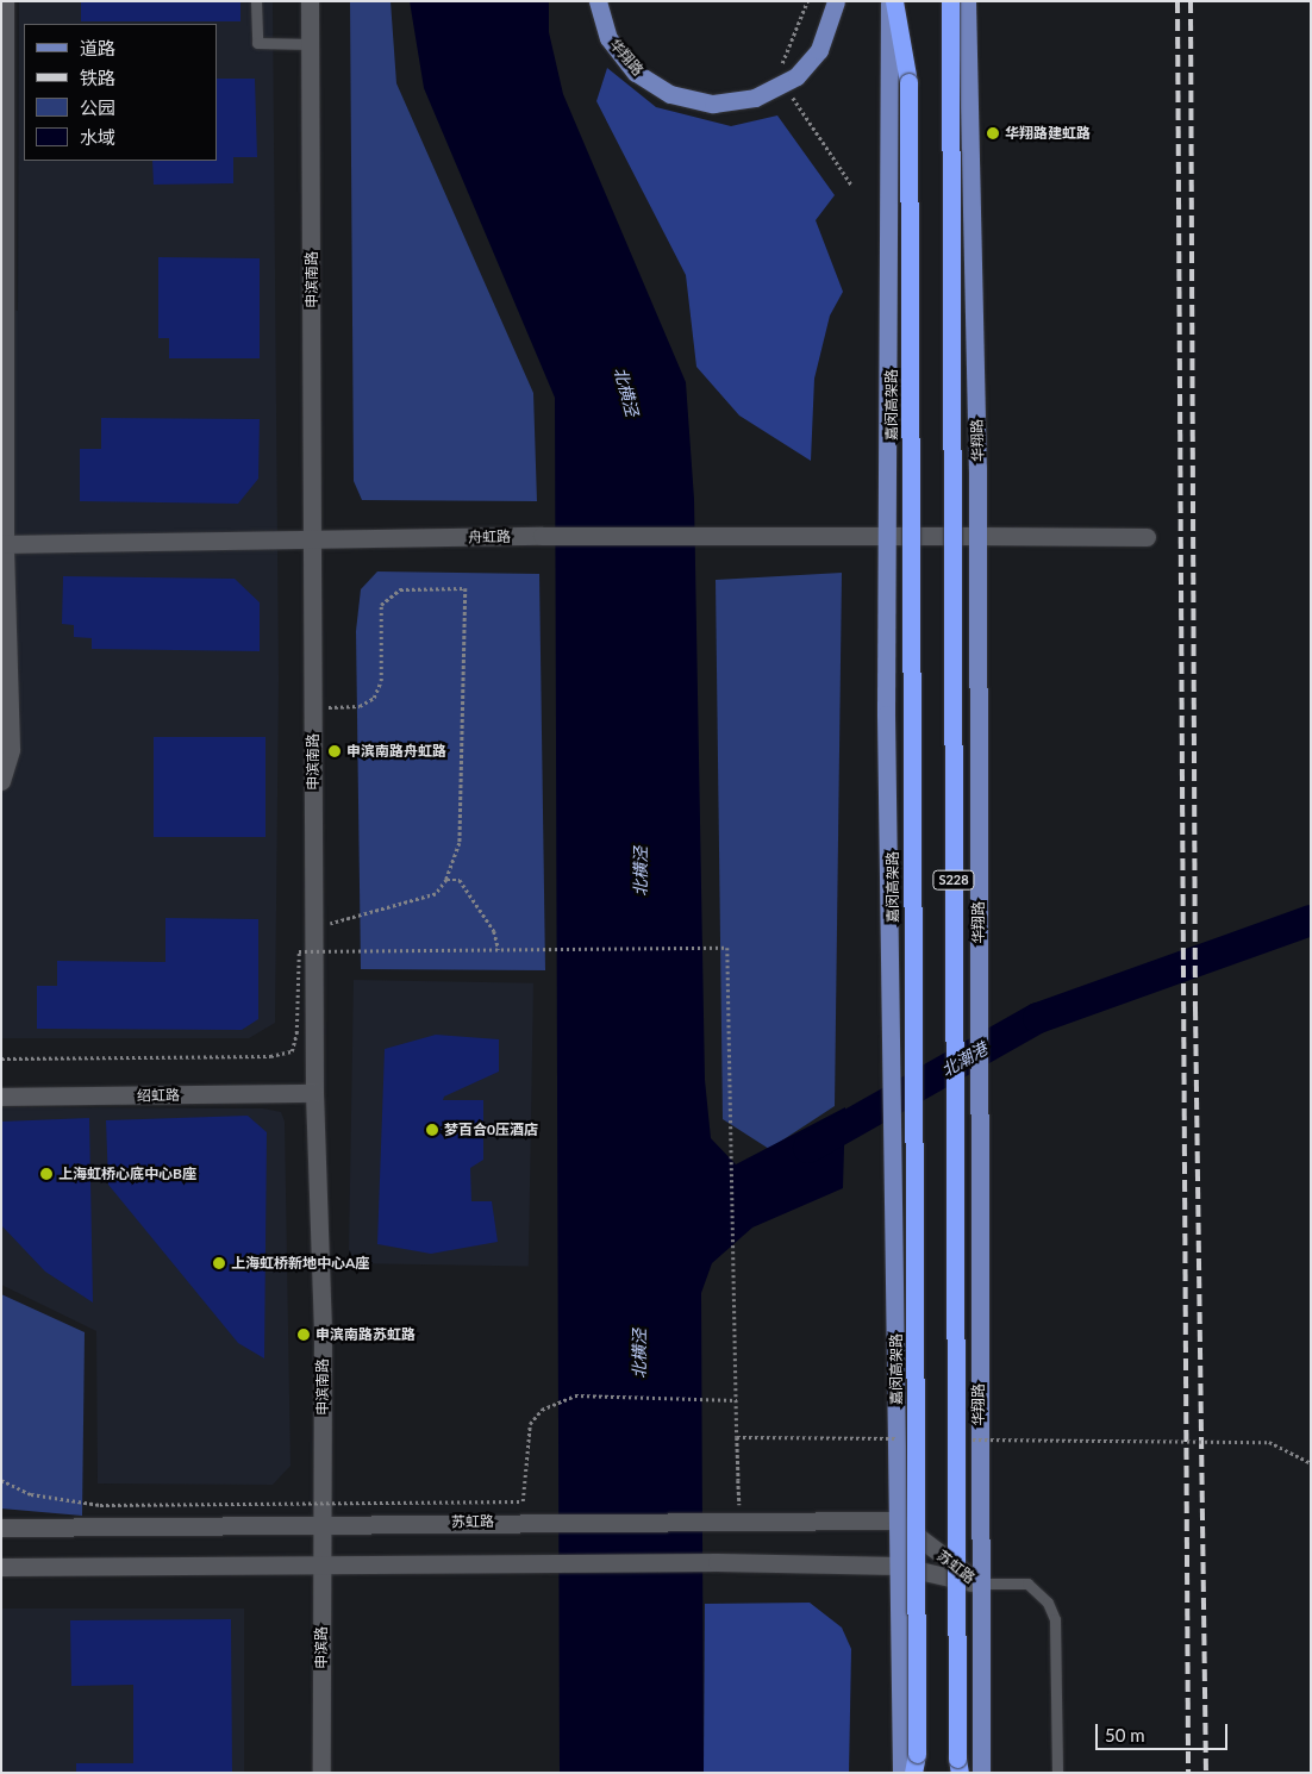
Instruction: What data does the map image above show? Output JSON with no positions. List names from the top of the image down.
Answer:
{
  "streets": {
    "highway": ["嘉闵高架路", "S228"],
    "main road": [
      "华翔路",
      "申滨南路",
      "舟虹路",
      "绍虹路",
      "苏虹路",
      "申滨路"
    ]
  },
  "crossings": [
    ["华翔路", "舟虹路"],
    ["华翔路", "苏虹路"],
    ["申滨南路", "舟虹路"],
    ["申滨南路", "绍虹路"],
    ["申滨南路", "苏虹路"],
    ["申滨南路", "申滨路"],
    ["苏虹路", "申滨路"]
  ],
  "water": ["北横泾", "北潮港"],
  "places": [
    "华翔路建虹路",
    "申滨南路舟虹路",
    "梦百合0压酒店",
    "上海虹桥心底中心B座",
    "上海虹桥新地中心A座",
    "申滨南路苏虹路"
  ],
  "legend": [
    "道路",
    "铁路",
    "公园",
    "水域"
  ],
  "scale_bar": "50 m"
}
